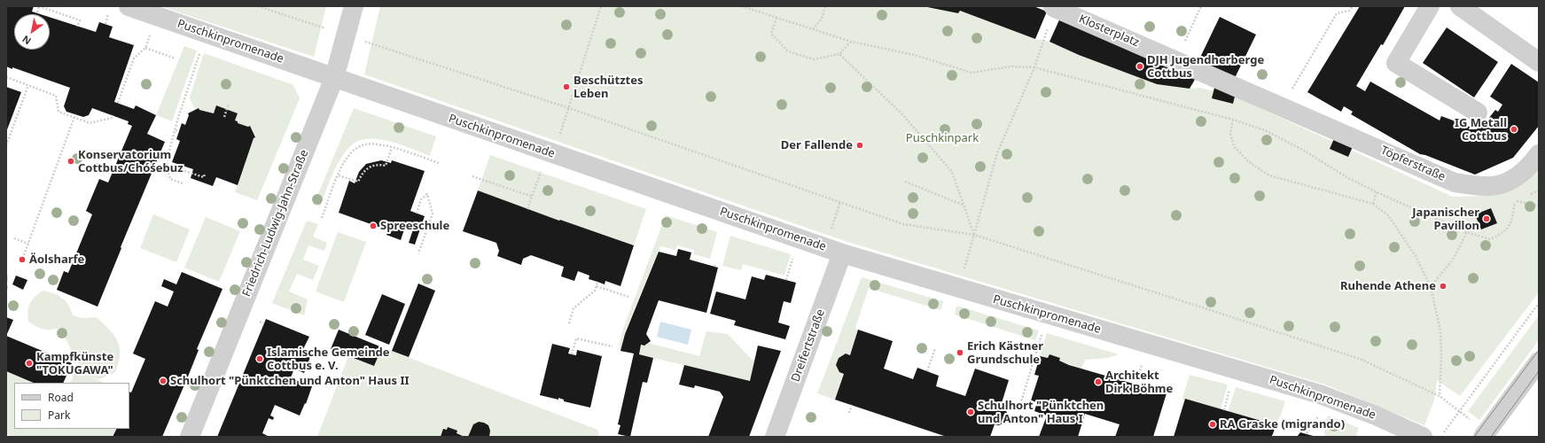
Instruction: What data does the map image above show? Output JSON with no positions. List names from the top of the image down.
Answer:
{
  "streets": {
    "street": [
      "Klosterplatz",
      "Puschkinpromenade",
      "Töpferstraße",
      "Friedrich-Ludwig-Jahn-Straße",
      "Dreifertstraße"
    ]
  },
  "crossings": [
    ["Klosterplatz", "Töpferstraße"],
    ["Puschkinpromenade", "Friedrich-Ludwig-Jahn-Straße"],
    ["Puschkinpromenade", "Dreifertstraße"]
  ],
  "parks": ["Puschkinpark"],
  "places": [
    "DJH Jugendherberge Cottbus",
    "Beschütztes Leben",
    "IG Metall Cottbus",
    "Der Fallende",
    "Konservatorium Cottbus/Chóśebuz",
    "Japanischer Pavillon",
    "Spreeschule",
    "Äolsharfe",
    "Ruhende Athene",
    "Erich Kästner Grundschule",
    "Islamische Gemeinde Cottbus e. V.",
    "Kampfkünste \"TOKUGAWA\"",
    "Schulhort \"Pünktchen und Anton\" Haus II",
    "Architekt Dirk Böhme",
    "Schulhort \"Pünktchen und Anton\" Haus I",
    "RA Graske (migrando)"
  ],
  "legend": ["Road", "Park"],
  "north": "bottom left"
}
